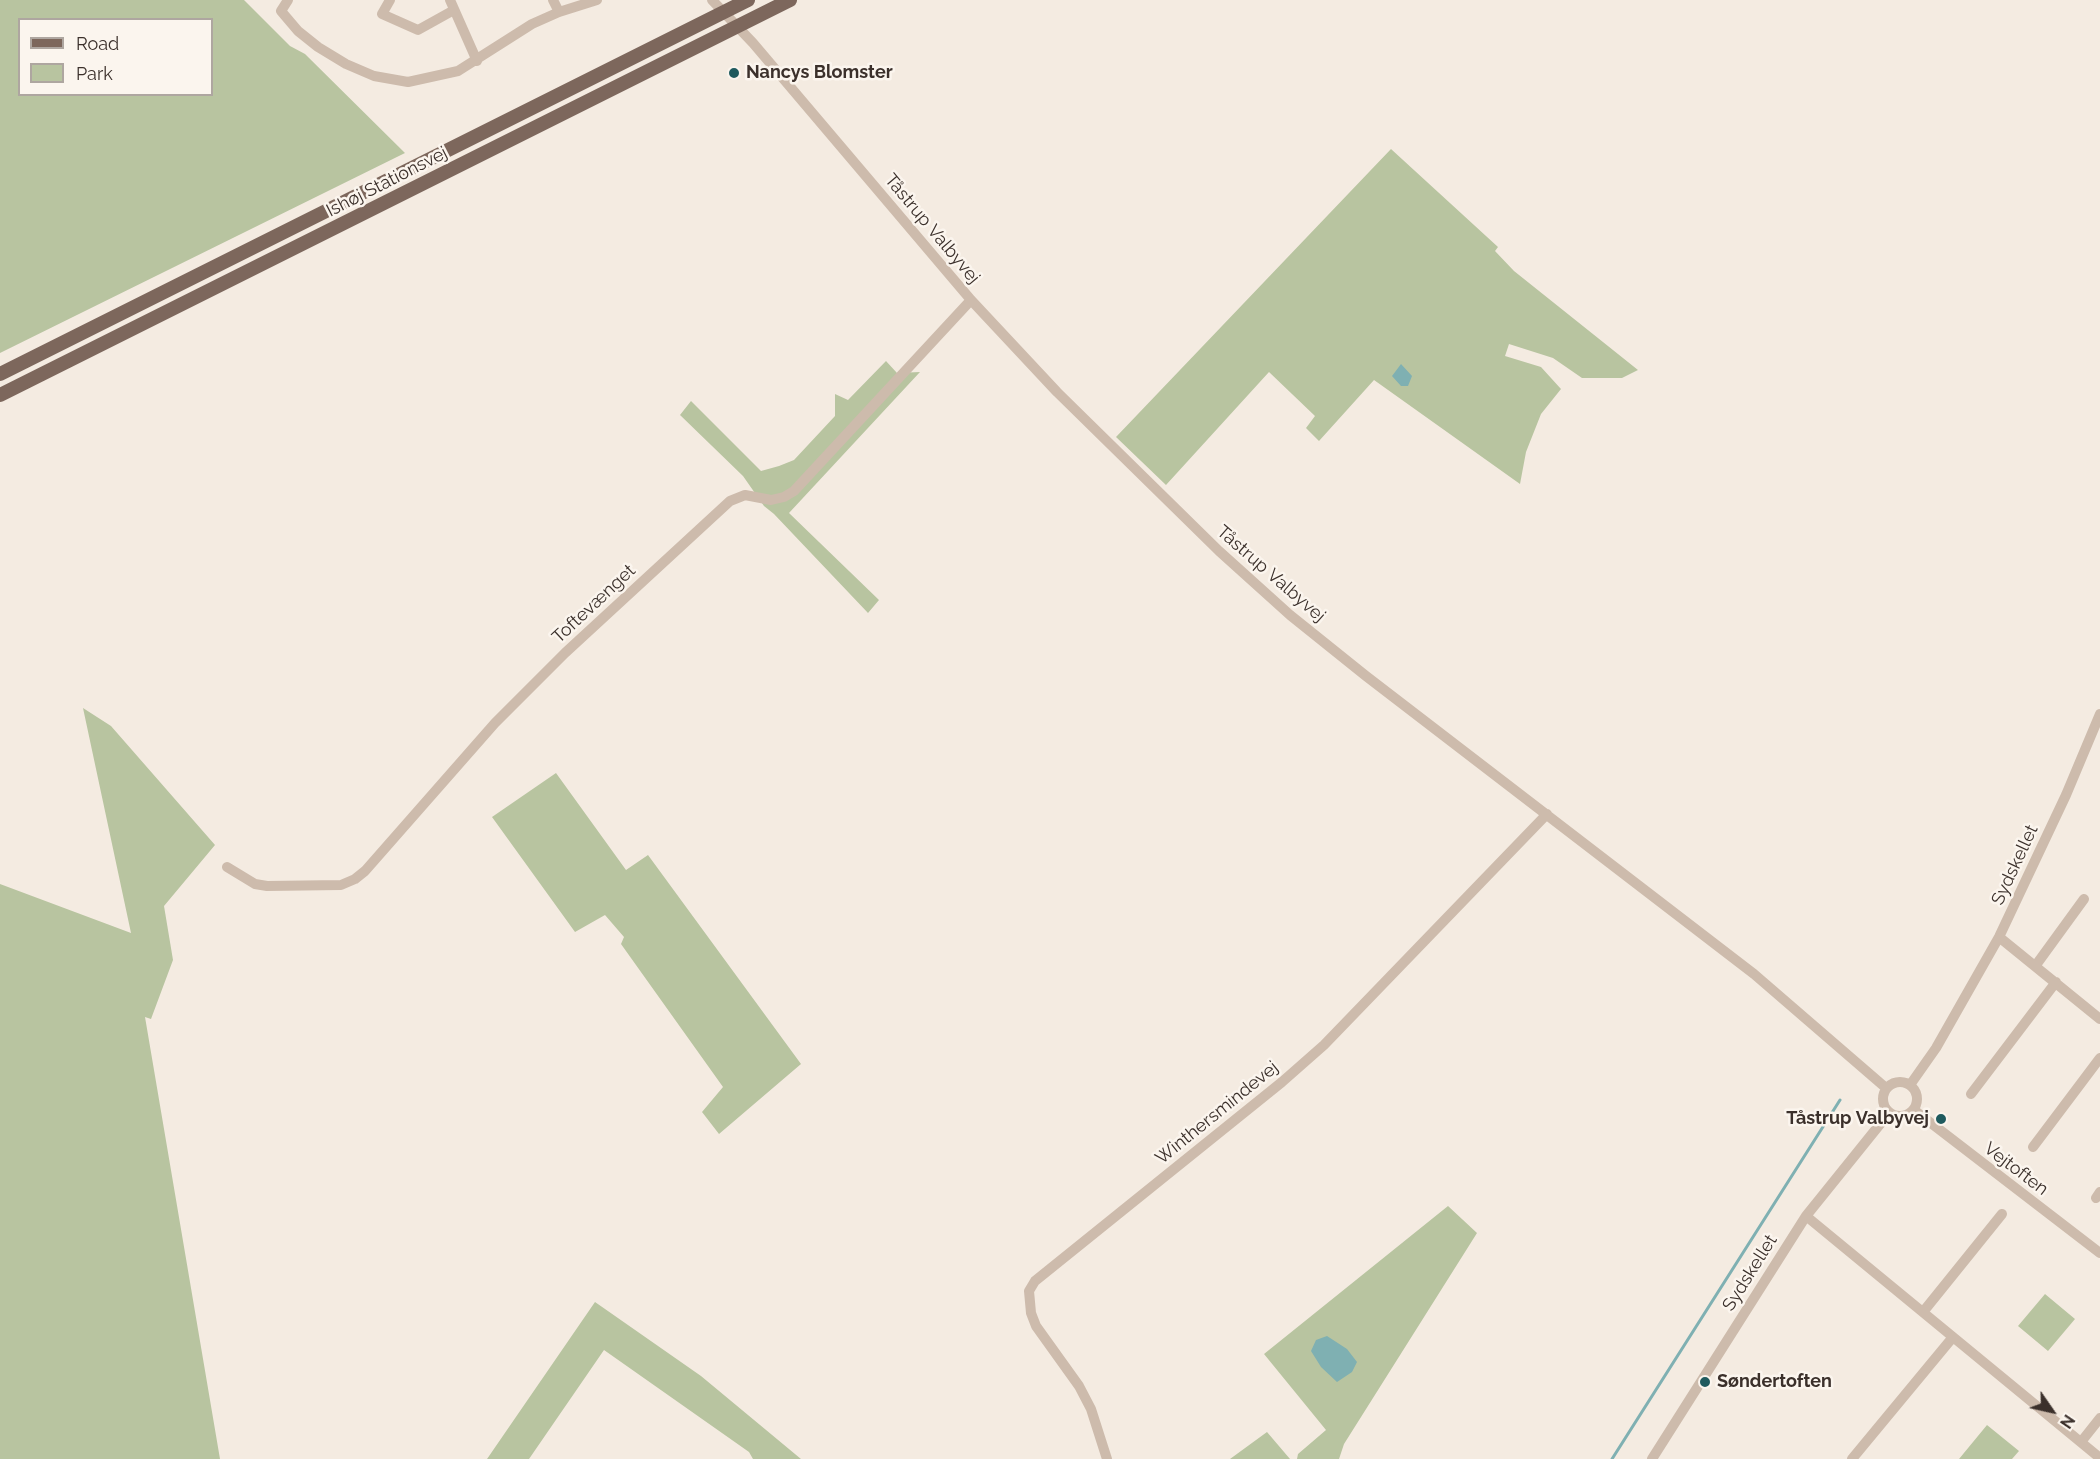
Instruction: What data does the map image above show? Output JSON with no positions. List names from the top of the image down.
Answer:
{
  "streets": {
    "main road": ["Ishøj Stationsvej"],
    "street": [
      "Tåstrup Valbyvej",
      "Toftevænget",
      "Sydskellet",
      "Winthersmindevej",
      "Vejtoften"
    ]
  },
  "crossings": [
    ["Ishøj Stationsvej", "Tåstrup Valbyvej"],
    ["Tåstrup Valbyvej", "Toftevænget"],
    ["Tåstrup Valbyvej", "Sydskellet"],
    ["Tåstrup Valbyvej", "Winthersmindevej"],
    ["Tåstrup Valbyvej", "Vejtoften"],
    ["Sydskellet", "Vejtoften"]
  ],
  "places": ["Nancys Blomster", "Tåstrup Valbyvej", "Søndertoften"],
  "legend": ["Road", "Park"],
  "north": "bottom right"
}
